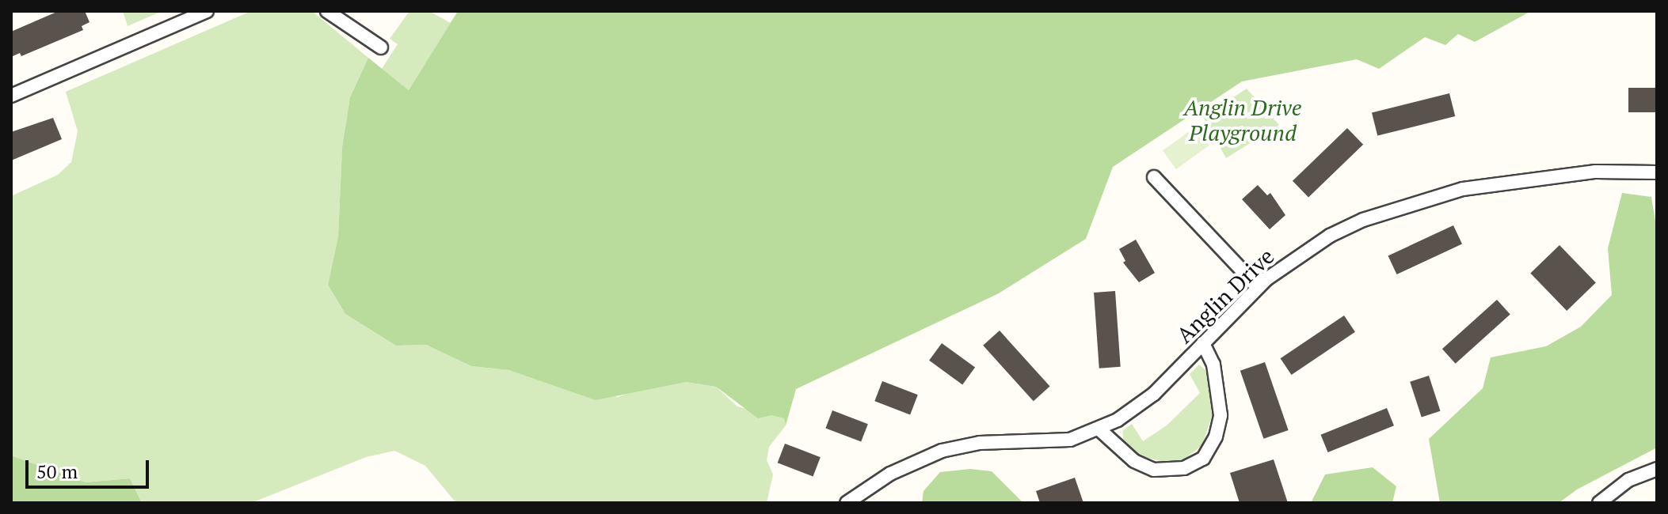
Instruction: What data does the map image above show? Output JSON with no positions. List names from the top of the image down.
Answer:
{
  "streets": {
    "street": ["Anglin Drive"]
  },
  "parks": ["Anglin Drive Playground"],
  "scale_bar": "50 m"
}
